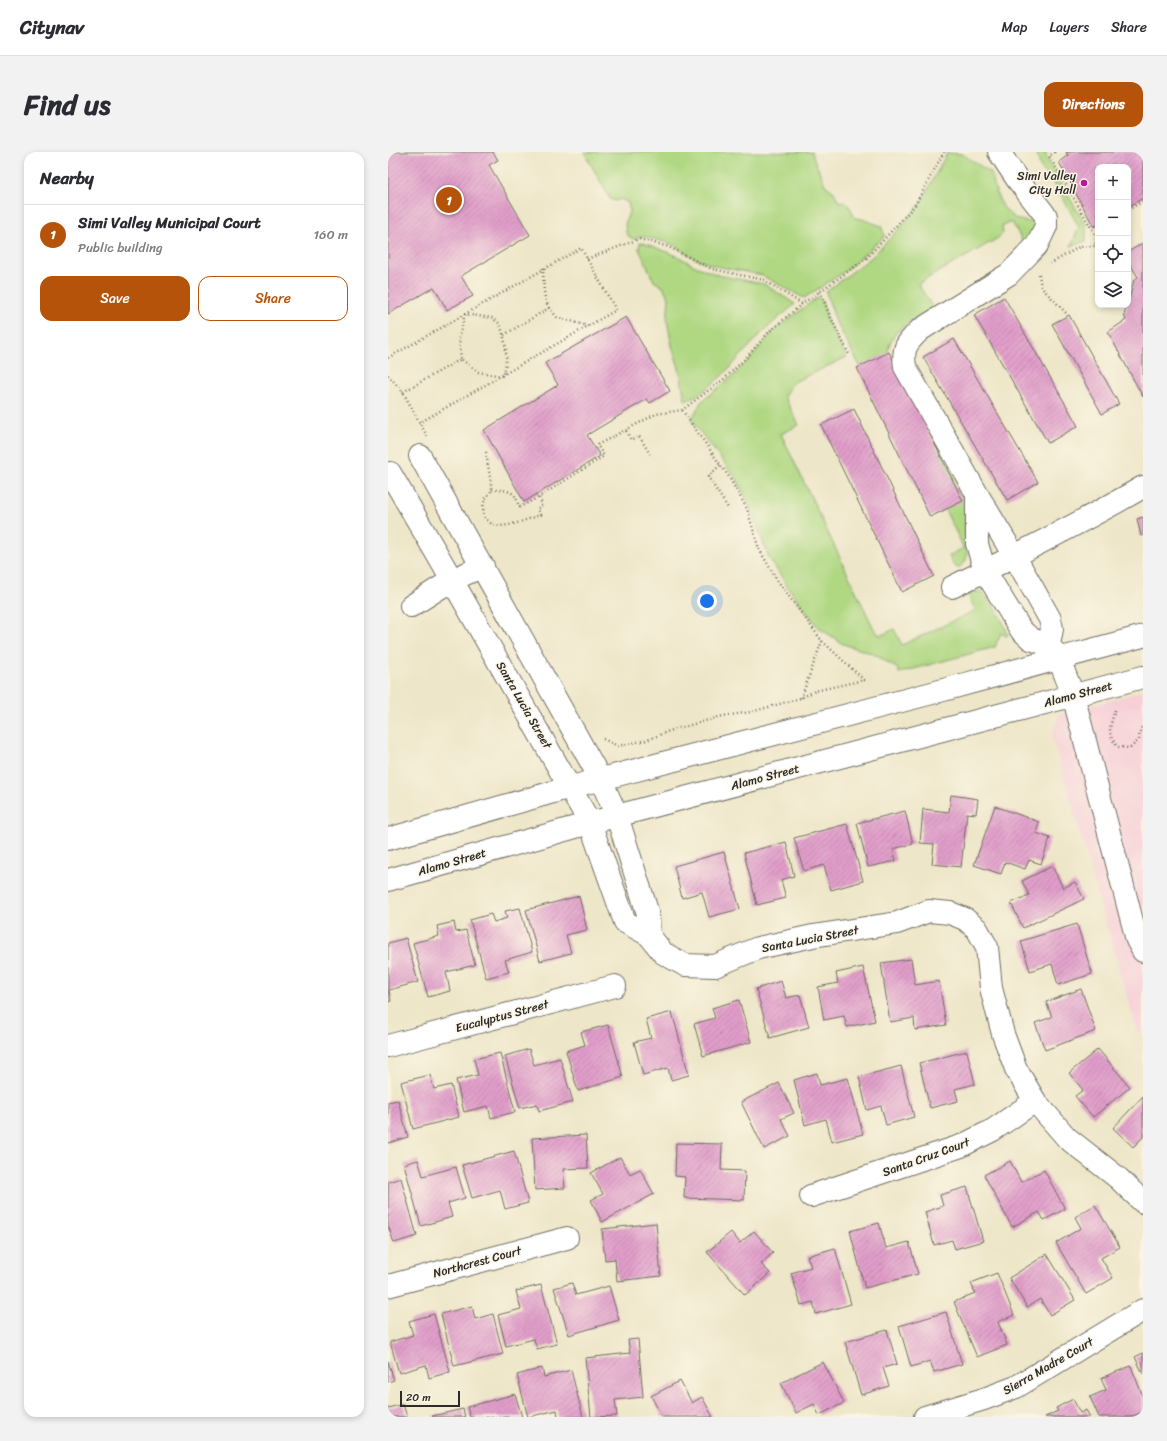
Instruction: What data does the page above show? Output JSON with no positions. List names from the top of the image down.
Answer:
{
  "streets": {
    "street": [
      "Alamo Street",
      "Santa Lucia Street",
      "Eucalyptus Street",
      "Santa Cruz Court",
      "Northcrest Court",
      "Sierra Madre Court"
    ]
  },
  "crossings": [
    ["Alamo Street", "Santa Lucia Street"],
    ["Santa Lucia Street", "Santa Cruz Court"]
  ],
  "places": ["Simi Valley City Hall"],
  "scale_bar": "20 m",
  "page": {
    "header": "Citynav",
    "nav": ["Map", "Layers", "Share"],
    "title": "Find us",
    "buttons": [
      "Directions",
      ["Save", "Share"]
    ],
    "heading": "Nearby",
    "map_buttons": ["+", "−"],
    "pins": "1",
    "list": [
      {
        "mark": "1",
        "name": "Simi Valley Municipal Court",
        "note": "Public building",
        "value": "160 m"
      }
    ],
    "scale": "20 m"
  }
}
